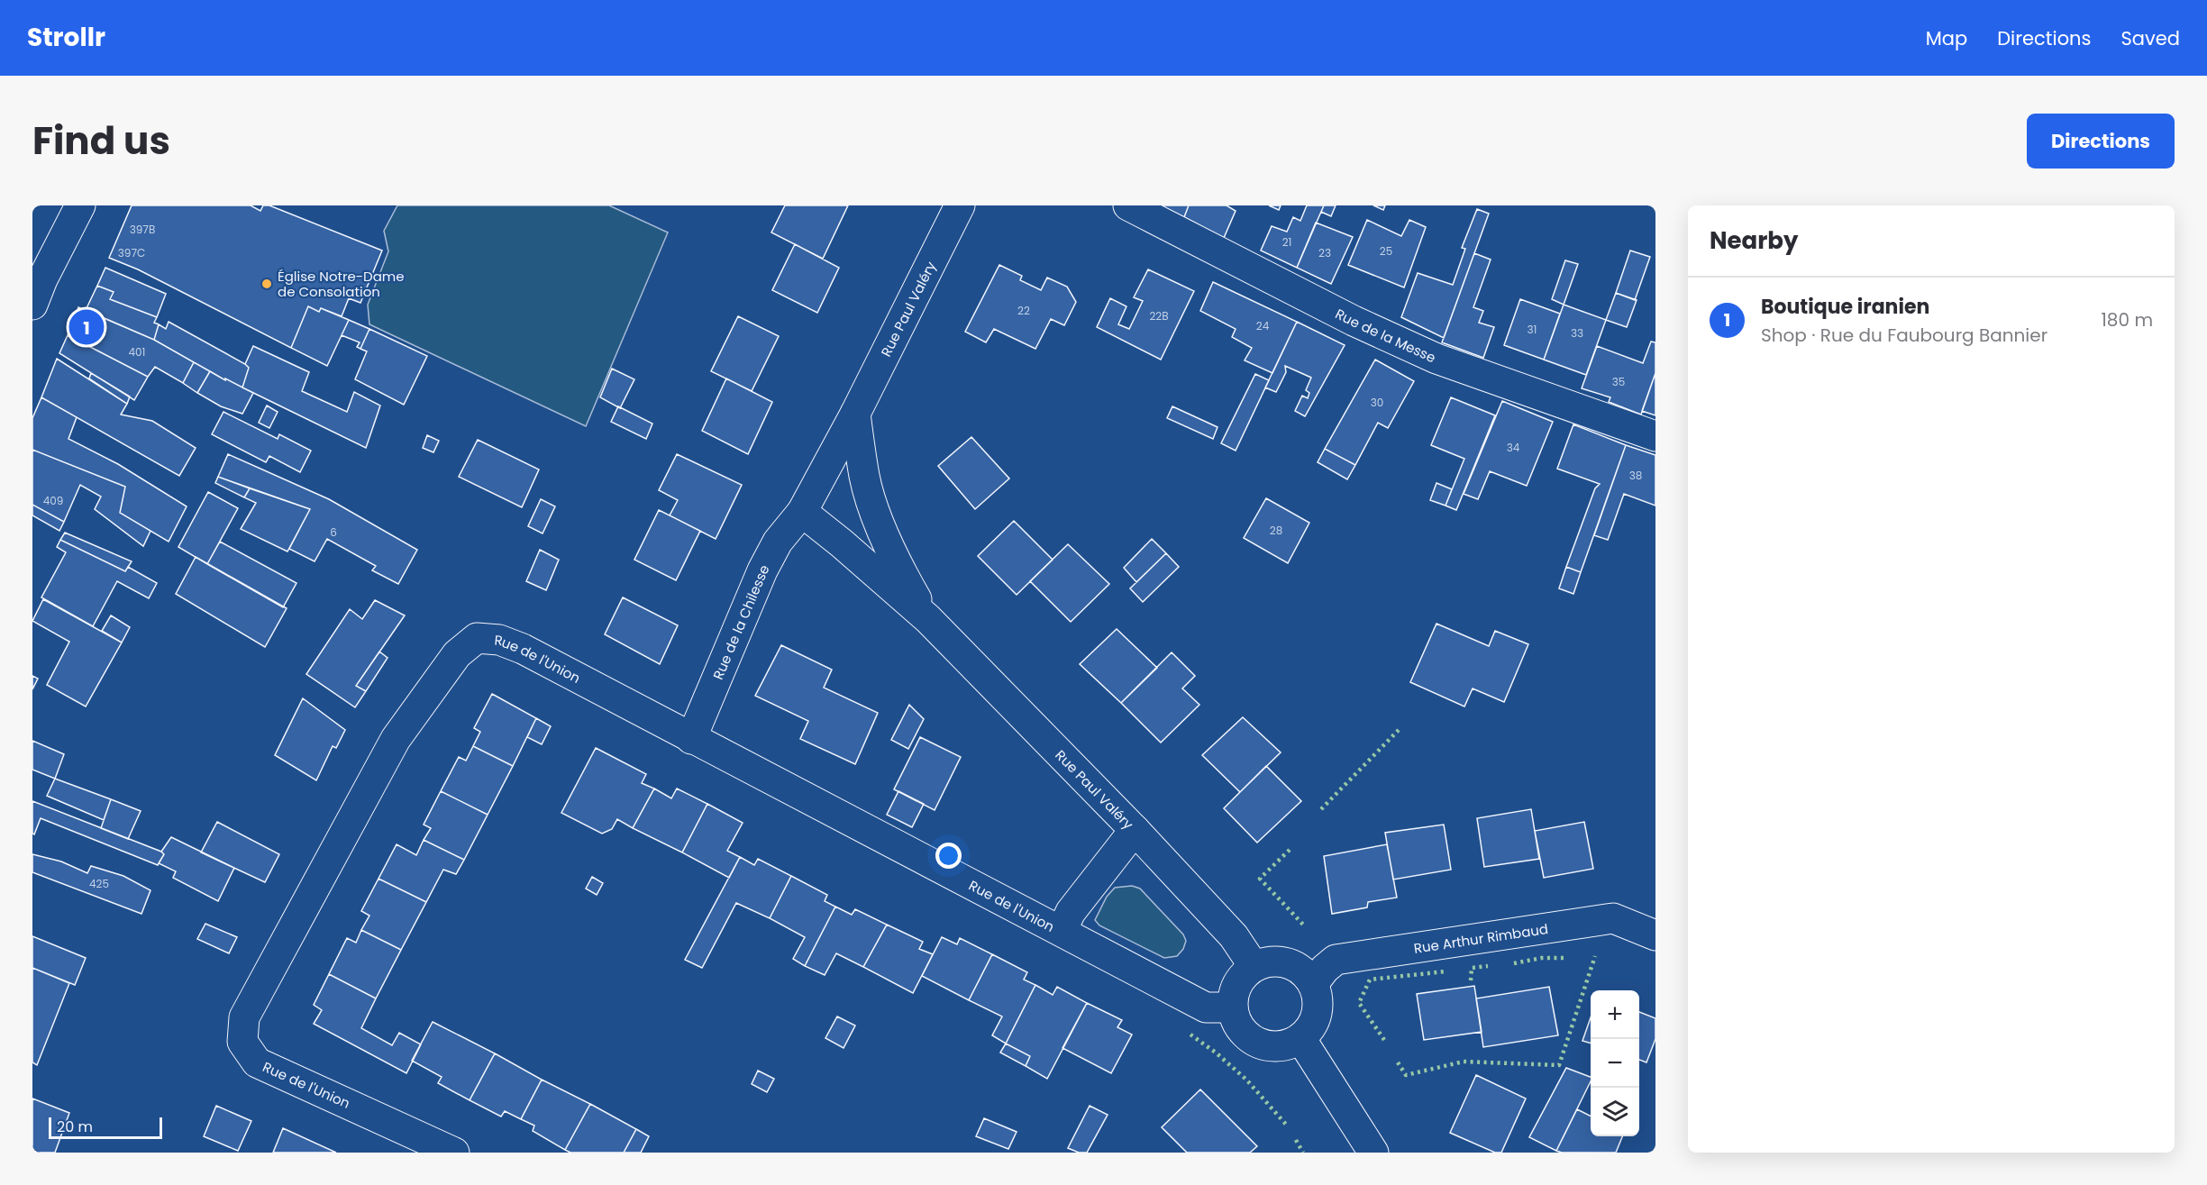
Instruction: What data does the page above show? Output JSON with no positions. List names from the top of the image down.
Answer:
{
  "streets": {
    "street": [
      "Rue Paul Valéry",
      "Rue de la Messe",
      "Rue de la Chilesse",
      "Rue de l'Union",
      "Rue Arthur Rimbaud"
    ]
  },
  "crossings": [
    ["Rue Paul Valéry", "Rue de la Chilesse"],
    ["Rue Paul Valéry", "Rue de l'Union"],
    ["Rue Paul Valéry", "Rue Arthur Rimbaud"],
    ["Rue de la Chilesse", "Rue de l'Union"],
    ["Rue de l'Union", "Rue Arthur Rimbaud"]
  ],
  "places": ["Église Notre-Dame de Consolation"],
  "house_numbers": [
    "397B",
    "21",
    "25",
    "397C",
    "23",
    "22",
    "22B",
    "24",
    "31",
    "33",
    "401",
    "35",
    "30",
    "34",
    "38",
    "409",
    "28",
    "6",
    "425"
  ],
  "scale_bar": "20 m",
  "page": {
    "header": "Strollr",
    "nav": ["Map", "Directions", "Saved"],
    "title": "Find us",
    "buttons": "Directions",
    "heading": "Nearby",
    "list": [
      {
        "mark": "1",
        "name": "Boutique iranien",
        "note": "Shop · Rue du Faubourg Bannier",
        "value": "180 m"
      }
    ],
    "pins": "1",
    "map_buttons": ["+", "−"],
    "scale": "20 m"
  }
}
